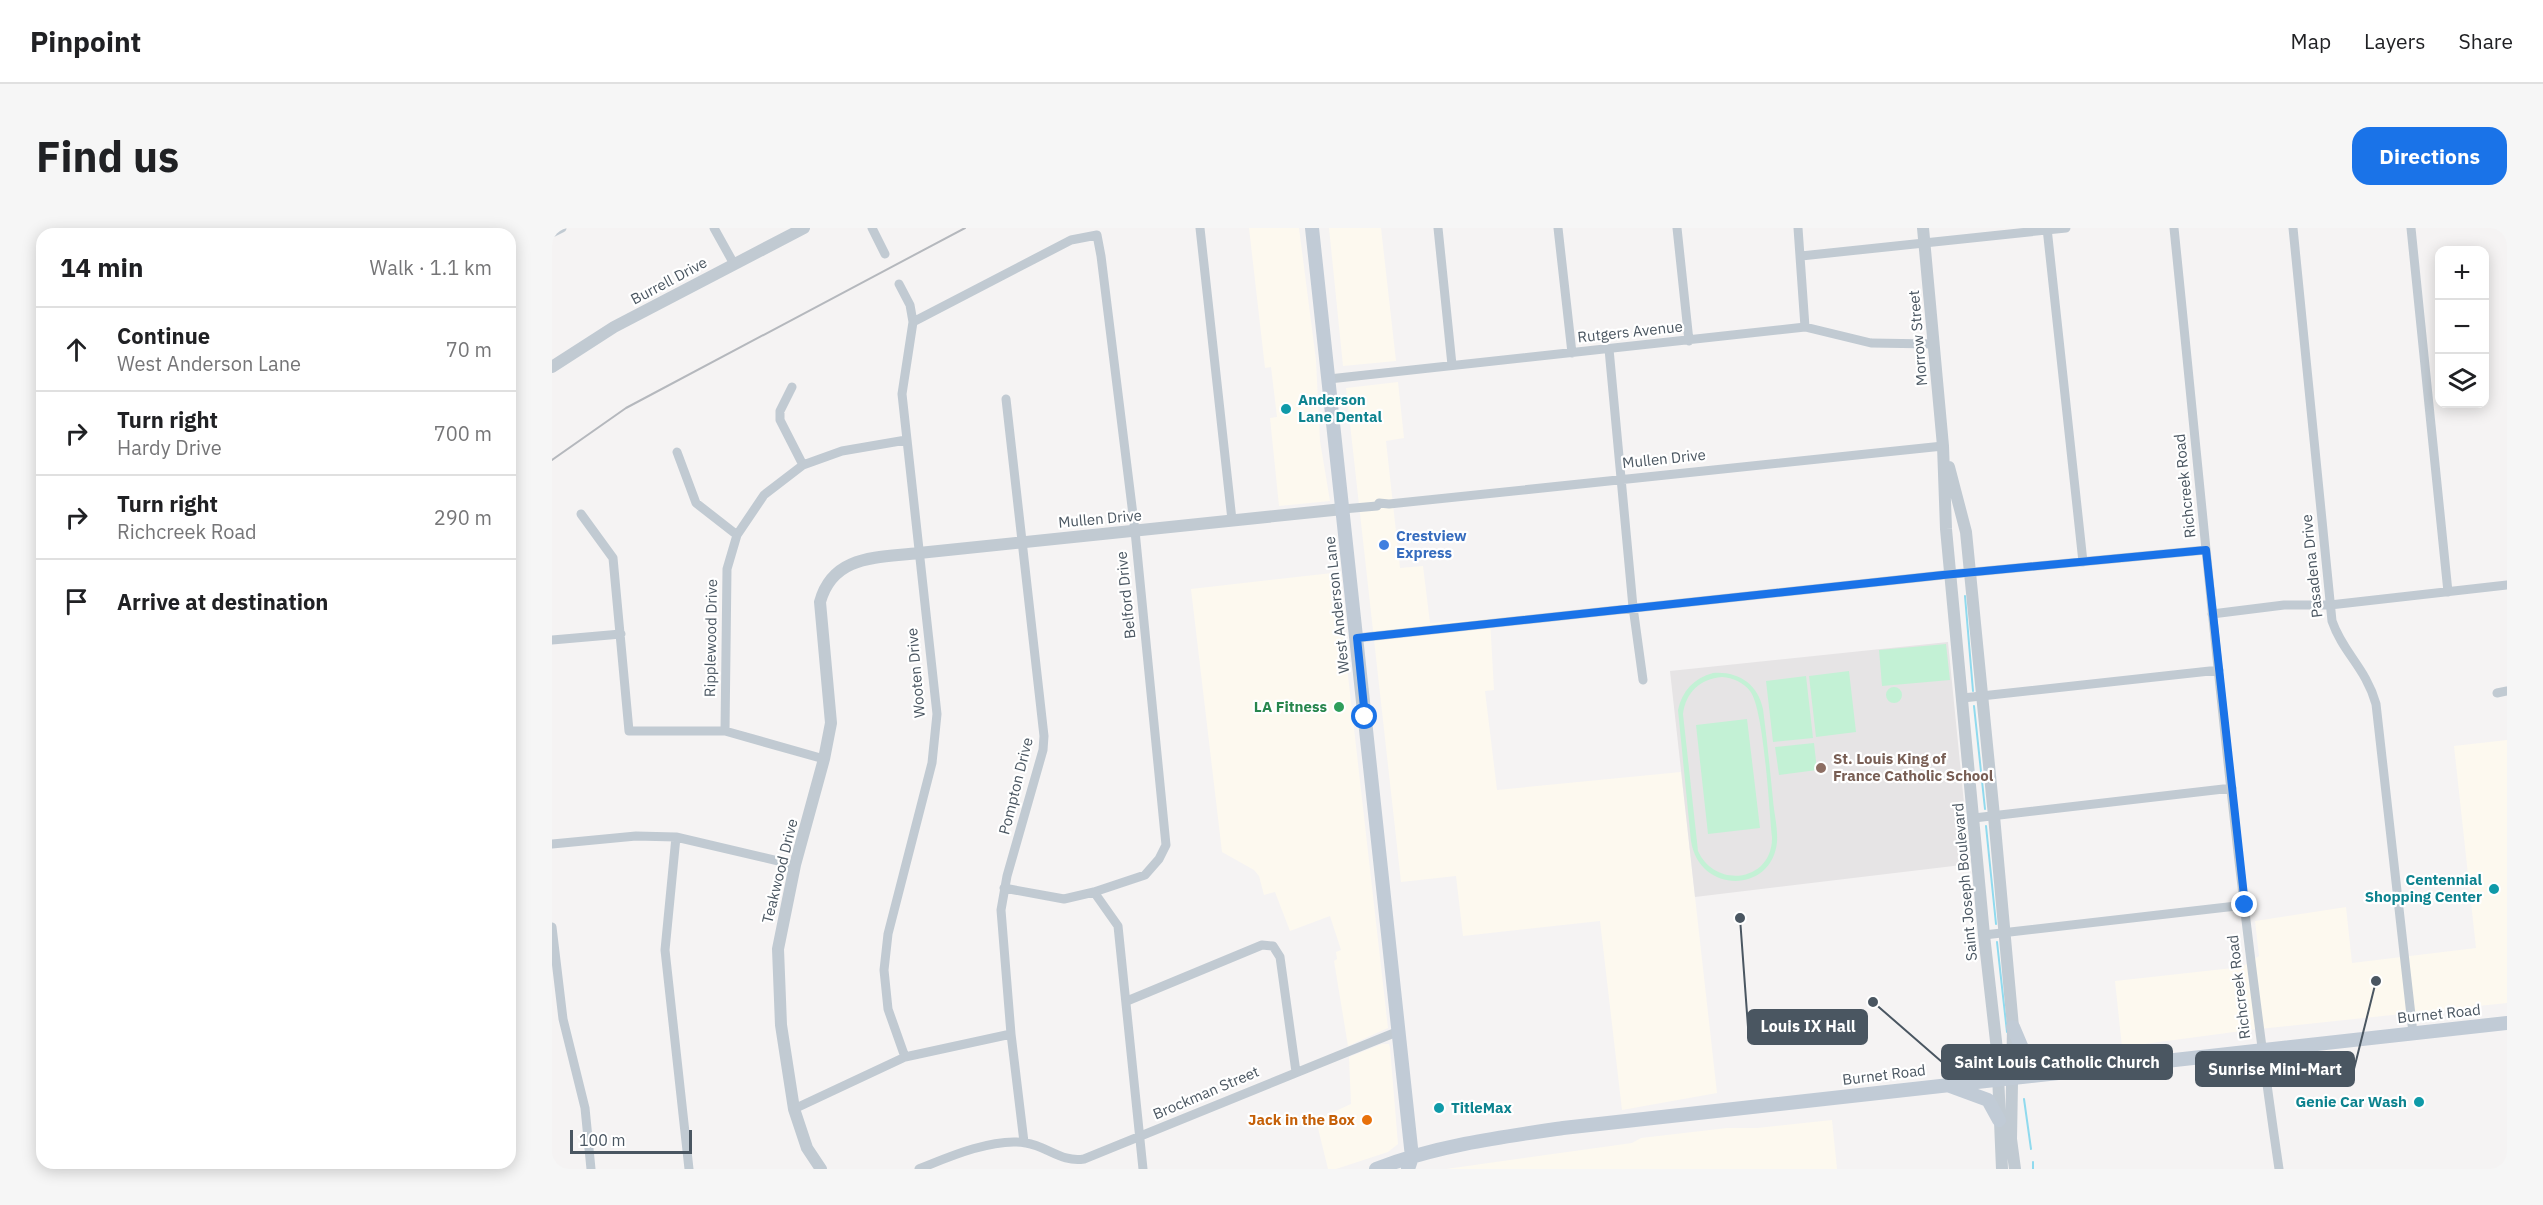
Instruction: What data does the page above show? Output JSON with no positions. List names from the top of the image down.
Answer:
{
  "streets": {
    "main road": ["West Anderson Lane", "Burnet Road"],
    "street": [
      "Burrell Drive",
      "Rutgers Avenue",
      "Morrow Street",
      "Mullen Drive",
      "Richcreek Road",
      "Pasadena Drive",
      "Belford Drive",
      "Ripplewood Drive",
      "Wooten Drive",
      "Pompton Drive",
      "Teakwood Drive",
      "Saint Joseph Boulevard",
      "Brockman Street"
    ]
  },
  "crossings": [
    ["Rutgers Avenue", "Morrow Street"],
    ["Rutgers Avenue", "West Anderson Lane"],
    ["Morrow Street", "Mullen Drive"],
    ["Morrow Street", "Saint Joseph Boulevard"],
    ["Mullen Drive", "Belford Drive"],
    ["Mullen Drive", "West Anderson Lane"],
    ["Mullen Drive", "Wooten Drive"],
    ["Mullen Drive", "Pompton Drive"],
    ["Mullen Drive", "Teakwood Drive"],
    ["Richcreek Road", "Burnet Road"],
    ["Pasadena Drive", "Burnet Road"],
    ["Belford Drive", "Wooten Drive"],
    ["West Anderson Lane", "Burnet Road"],
    ["West Anderson Lane", "Brockman Street"],
    ["Ripplewood Drive", "Wooten Drive"],
    ["Pompton Drive", "Brockman Street"],
    ["Saint Joseph Boulevard", "Burnet Road"]
  ],
  "places": [
    "Anderson Lane Dental",
    "Crestview Express",
    "LA Fitness",
    "St. Louis King of France Catholic School",
    "Centennial Shopping Center",
    "Louis IX Hall",
    "Sunrise Mini-Mart",
    "Saint Louis Catholic Church",
    "Genie Car Wash",
    "TitleMax",
    "Jack in the Box"
  ],
  "scale_bar": "100 m",
  "page": {
    "header": "Pinpoint",
    "nav": ["Map", "Layers", "Share"],
    "buttons": "Directions",
    "title": "Find us",
    "heading": ["14 min", "Walk · 1.1 km"],
    "map_buttons": ["+", "−"],
    "list": [
      ["Continue", "West Anderson Lane", "70 m"],
      ["Turn right", "Hardy Drive", "700 m"],
      ["Turn right", "Richcreek Road", "290 m"],
      "Arrive at destination"
    ],
    "scale": "100 m"
  }
}
